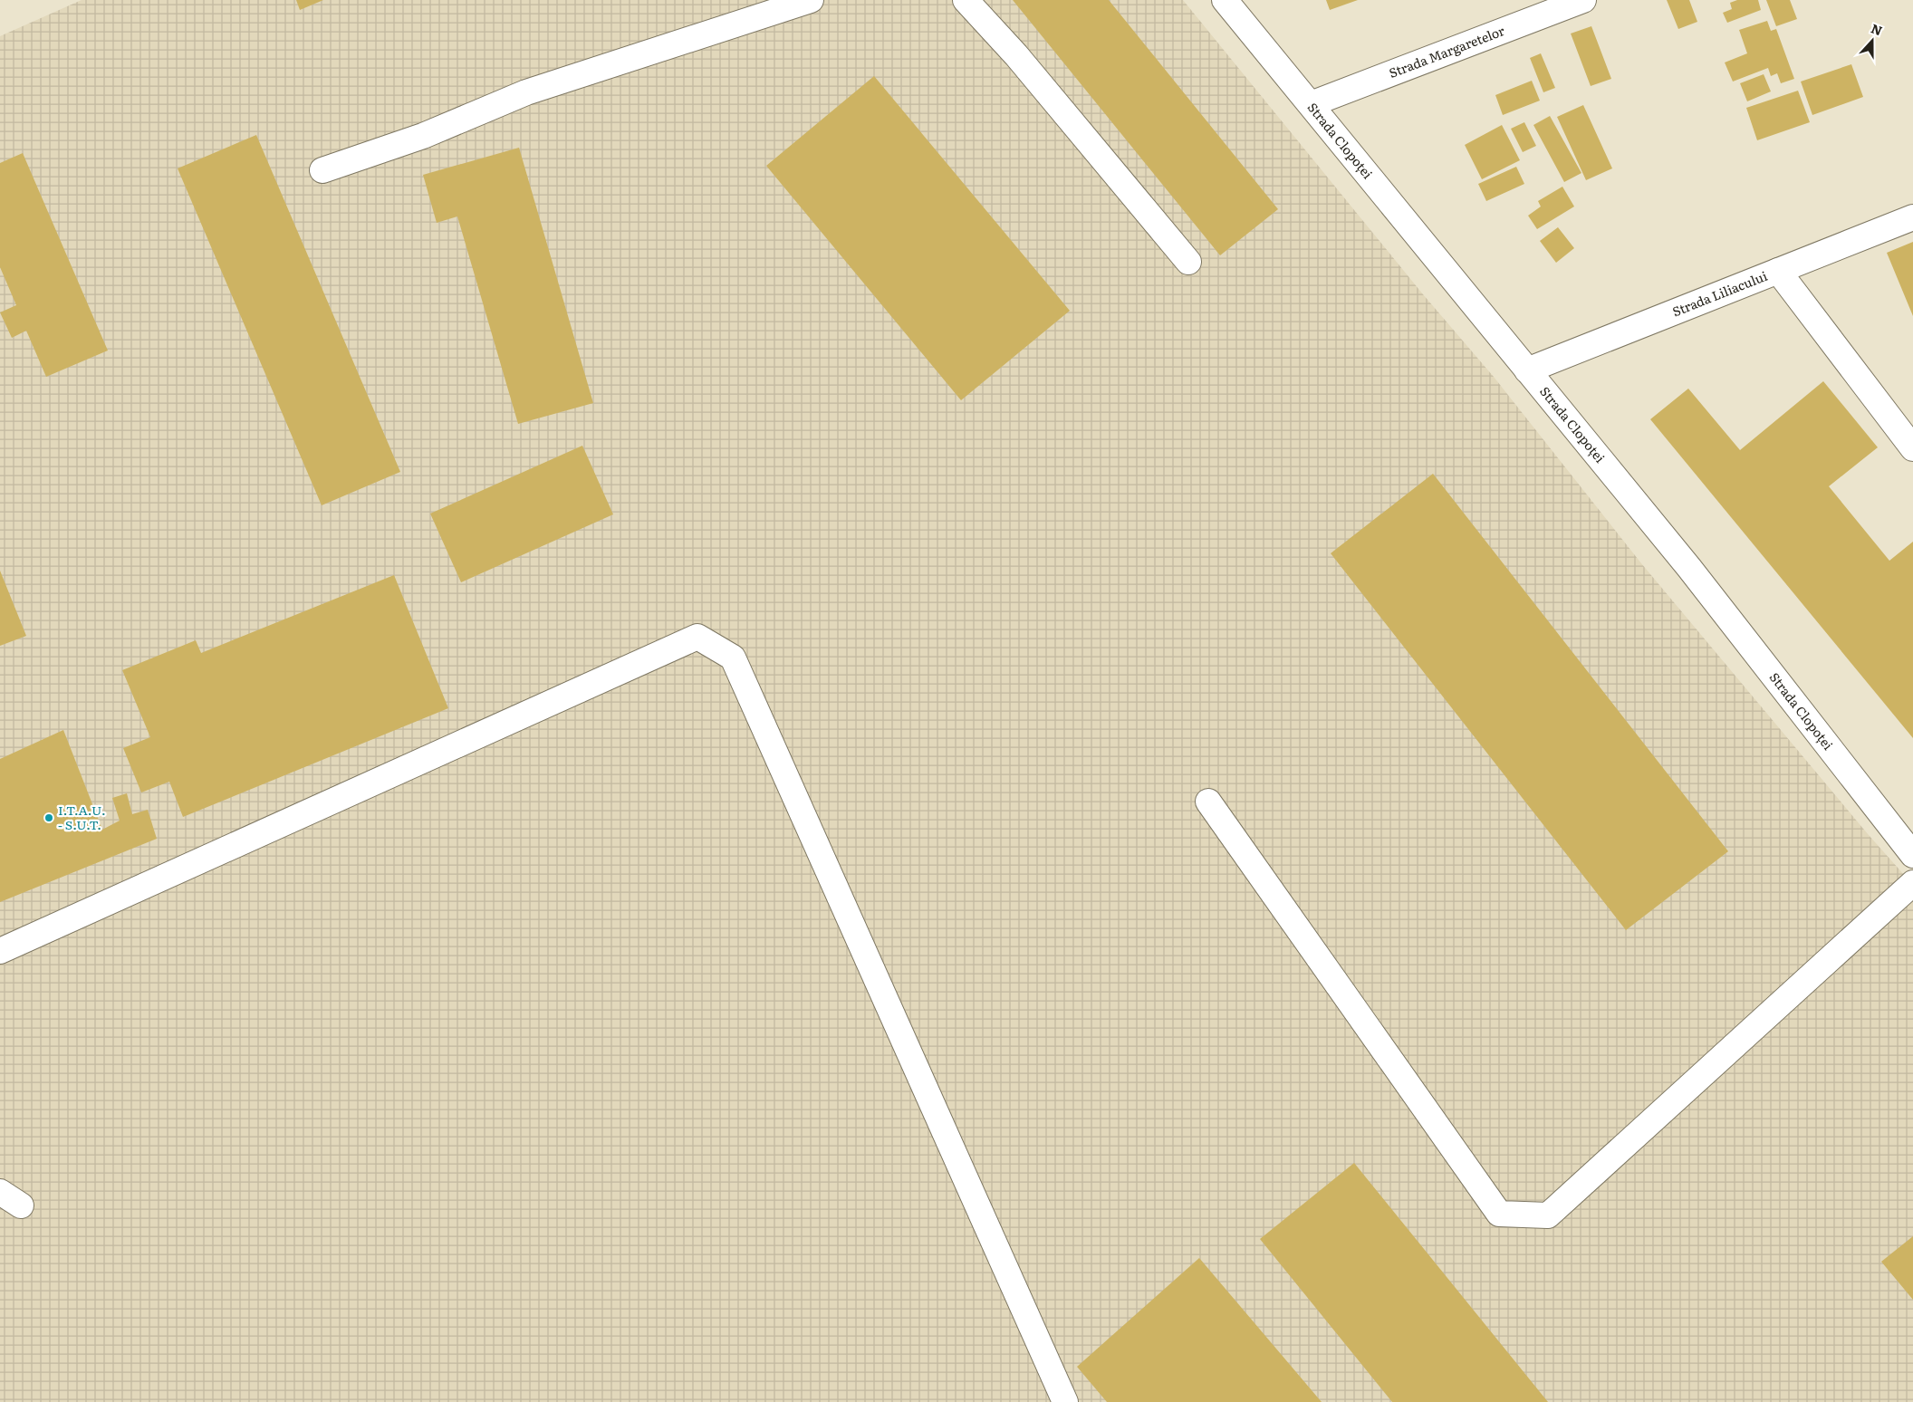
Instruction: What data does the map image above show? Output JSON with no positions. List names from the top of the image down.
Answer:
{
  "streets": {
    "street": ["Strada Margaretelor", "Strada Clopoței", "Strada Liliacului"]
  },
  "crossings": [
    ["Strada Margaretelor", "Strada Clopoței"],
    ["Strada Clopoței", "Strada Liliacului"]
  ],
  "places": ["I.T.A.U. - S.U.T."],
  "north": "top"
}
